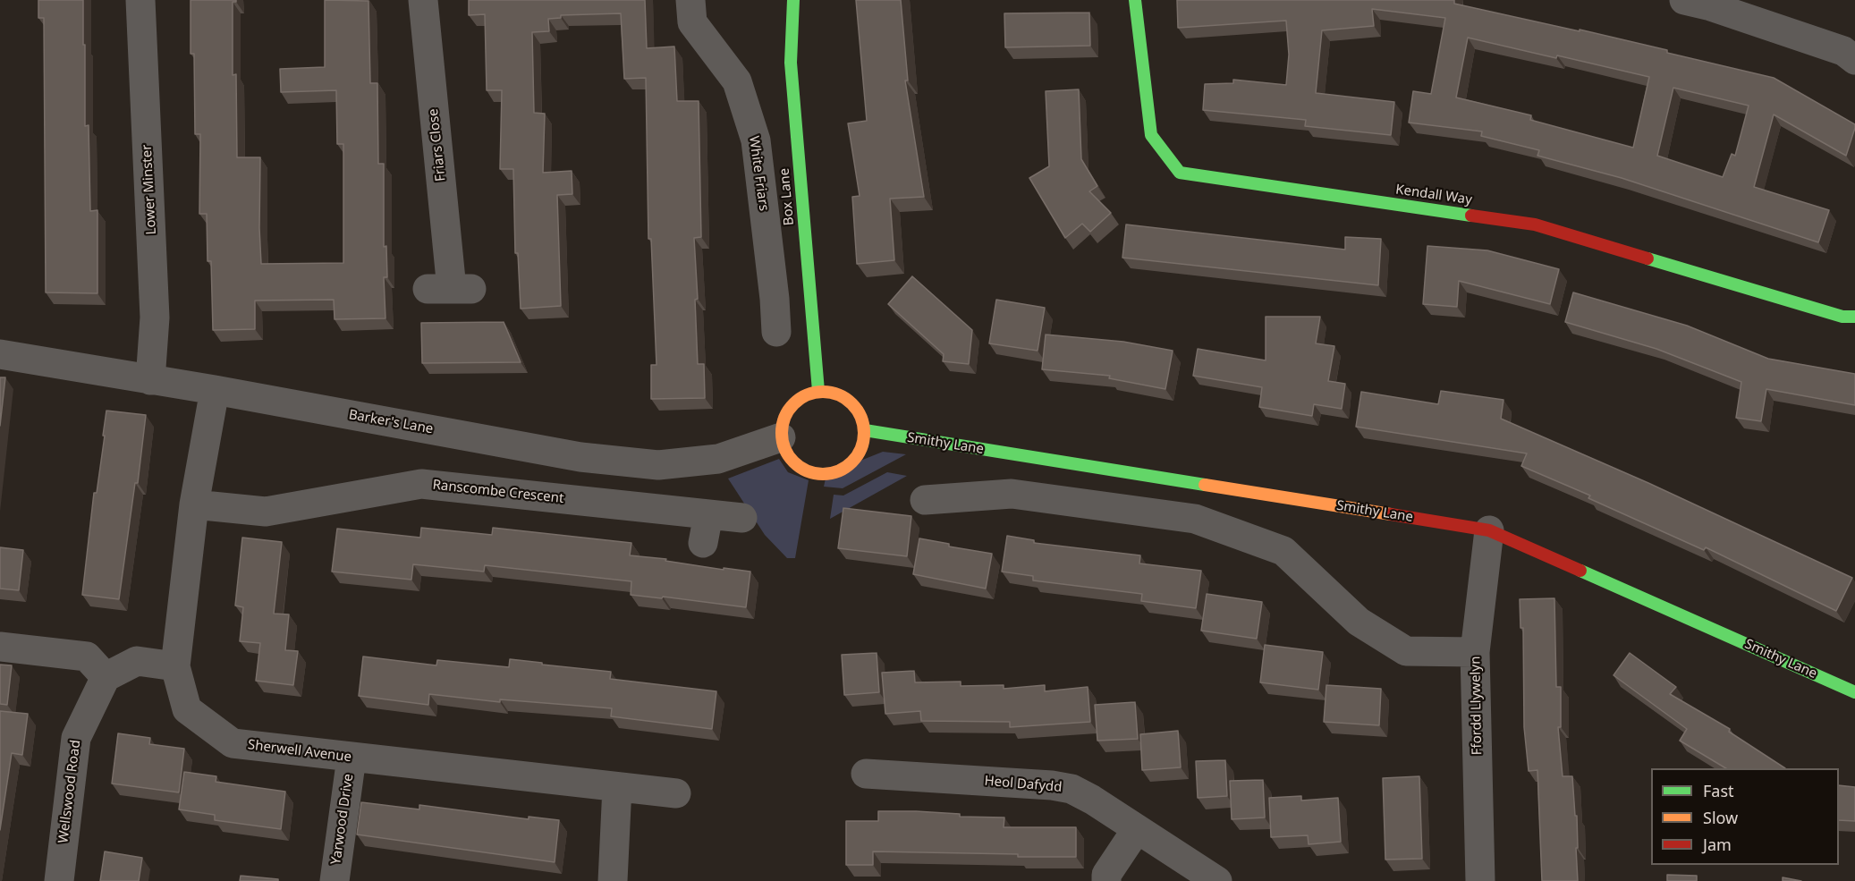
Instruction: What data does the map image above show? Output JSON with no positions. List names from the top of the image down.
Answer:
{
  "streets": {
    "street": [
      "Friars Close",
      "White Friars",
      "Lower Minster",
      "Kendall Way",
      "Box Lane",
      "Barker's Lane",
      "Smithy Lane",
      "Ranscombe Crescent",
      "Ffordd Llywelyn",
      "Sherwell Avenue",
      "Heol Dafydd",
      "Wellswood Road",
      "Yarwood Drive"
    ]
  },
  "crossings": [
    ["Lower Minster", "Barker's Lane"],
    ["Box Lane", "Barker's Lane"],
    ["Box Lane", "Smithy Lane"],
    ["Barker's Lane", "Smithy Lane"],
    ["Barker's Lane", "Sherwell Avenue"],
    ["Smithy Lane", "Ffordd Llywelyn"],
    ["Ranscombe Crescent", "Sherwell Avenue"],
    ["Sherwell Avenue", "Yarwood Drive"]
  ],
  "legend": ["Fast", "Slow", "Jam"]
}
